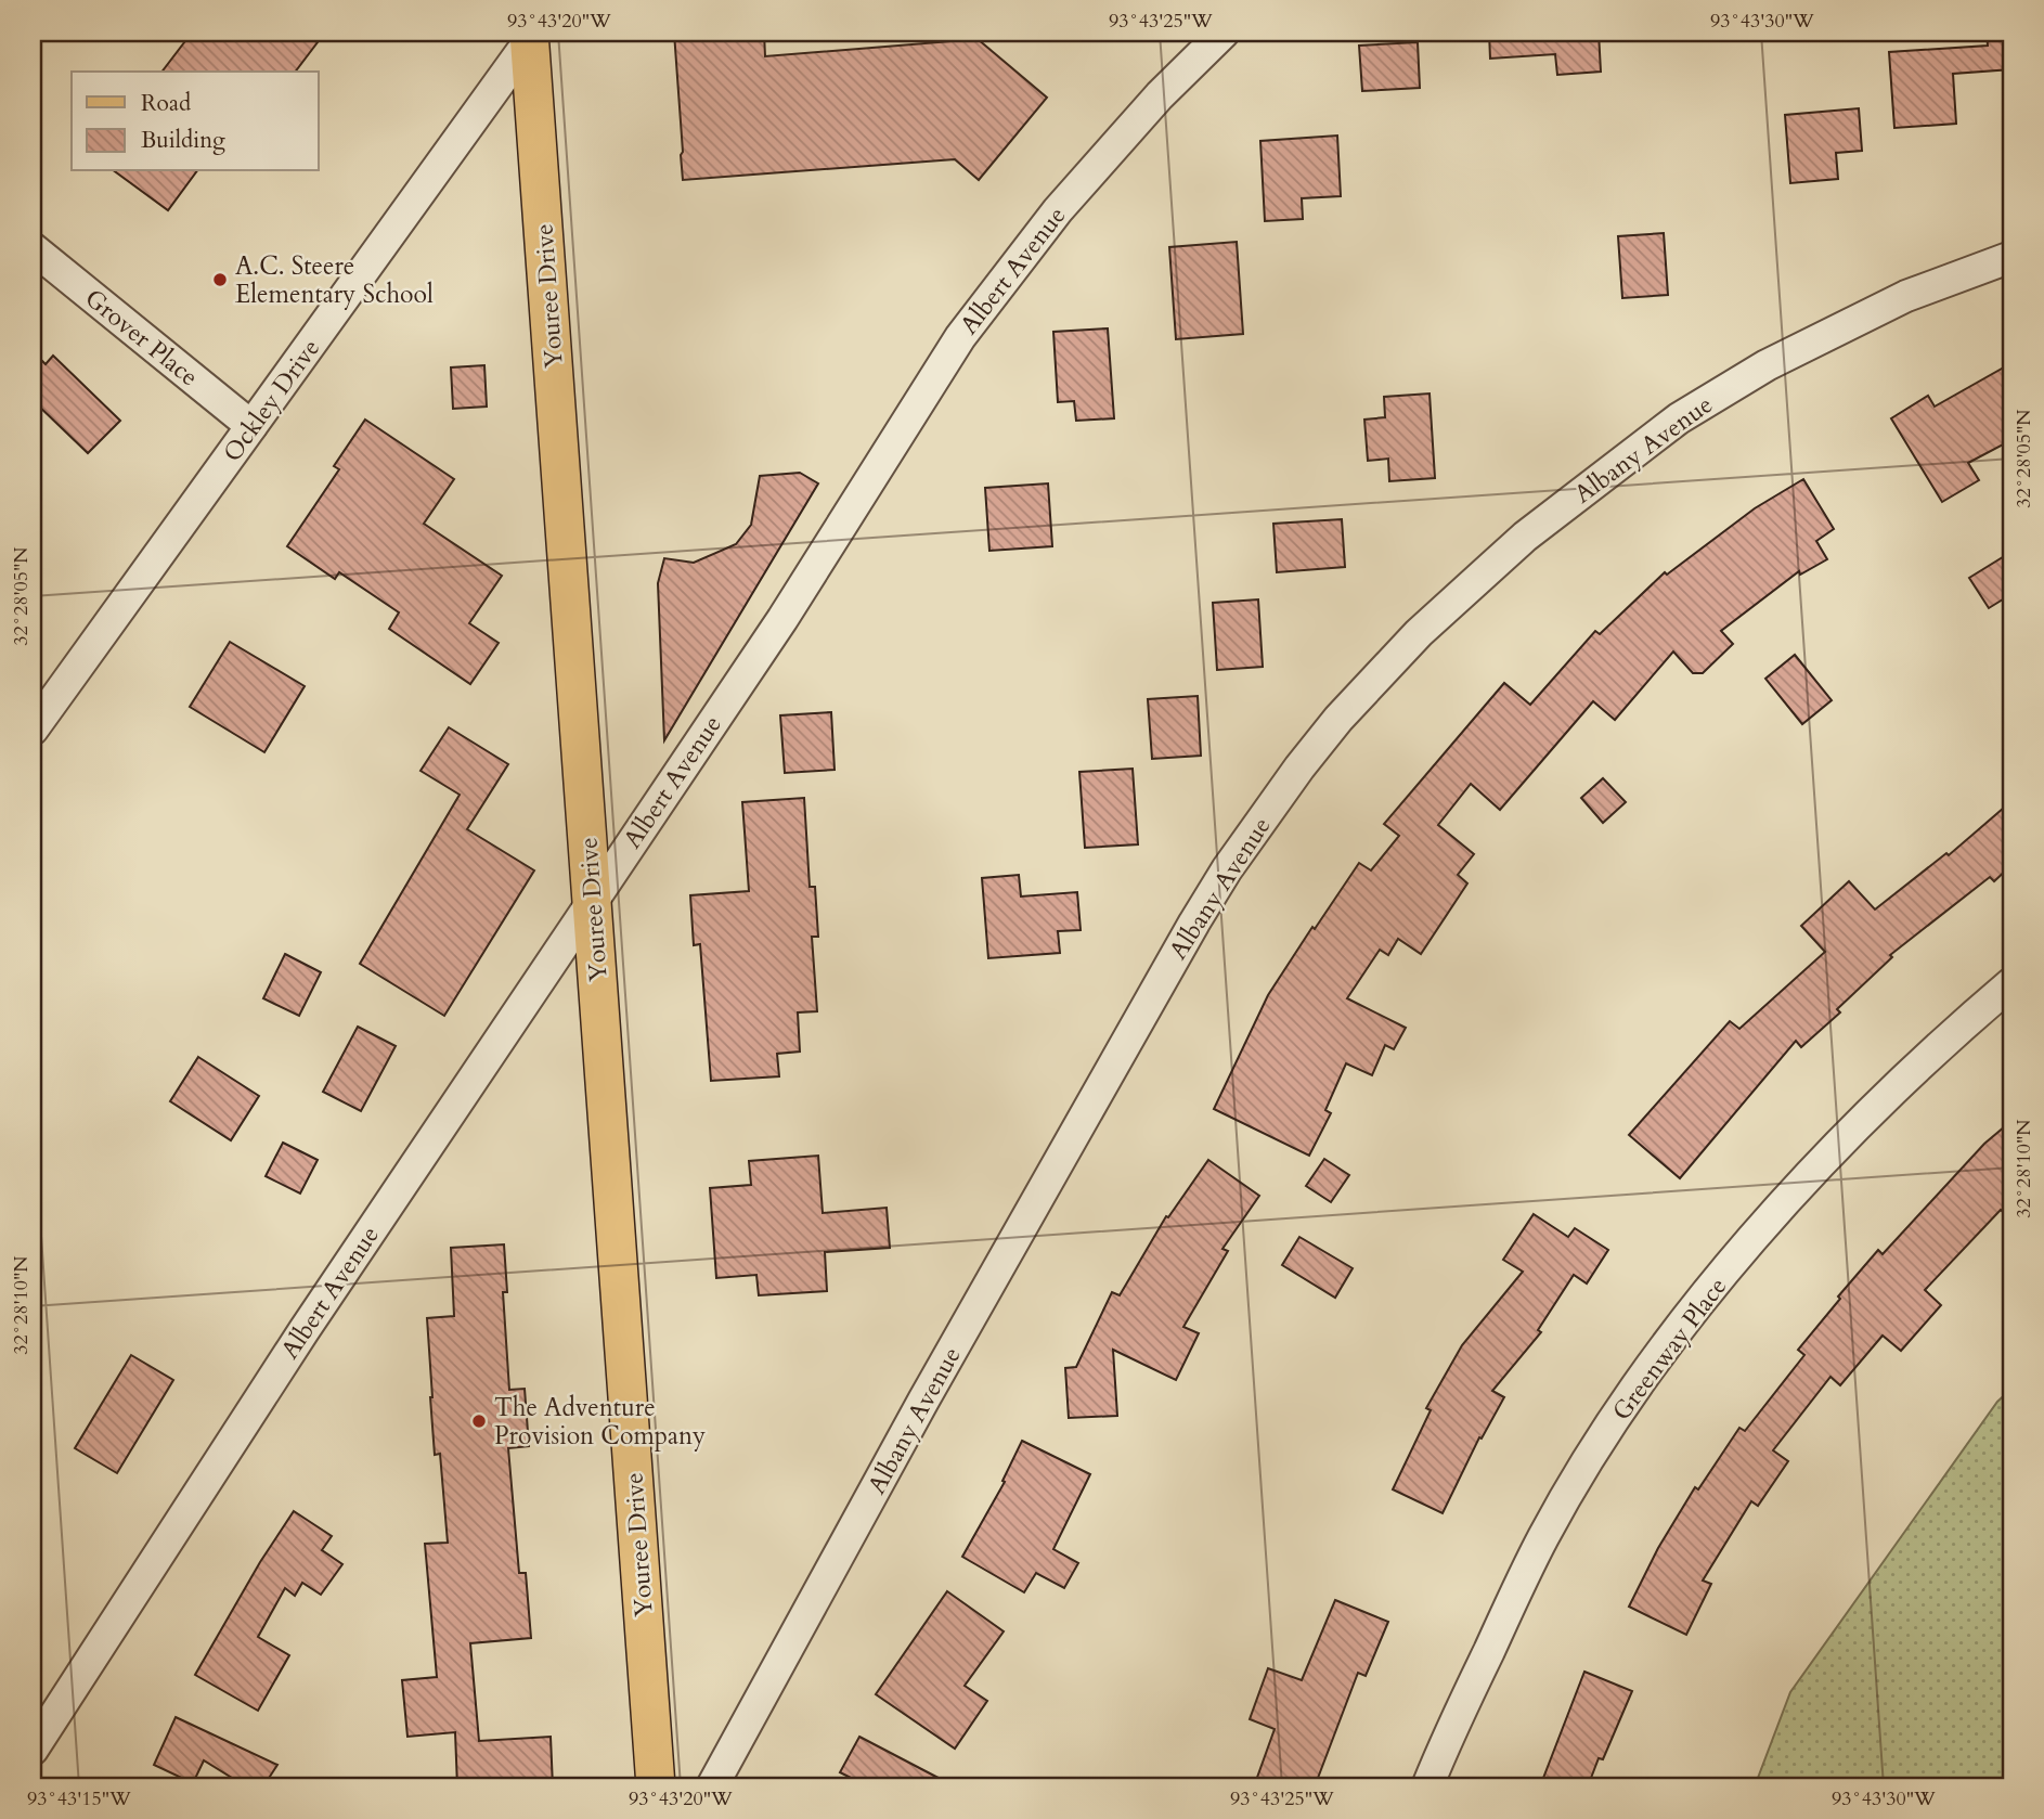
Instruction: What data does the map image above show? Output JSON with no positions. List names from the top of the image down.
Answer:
{
  "streets": {
    "main road": ["Youree Drive"],
    "street": [
      "Albert Avenue",
      "Grover Place",
      "Ockley Drive",
      "Albany Avenue",
      "Greenway Place"
    ]
  },
  "crossings": [
    ["Albert Avenue", "Youree Drive"],
    ["Youree Drive", "Ockley Drive"],
    ["Grover Place", "Ockley Drive"]
  ],
  "places": ["A.C. Steere Elementary School", "The Adventure Provision Company"],
  "legend": ["Road", "Building"],
  "coordinates": [
    "93°43'20\"W",
    "93°43'25\"W",
    "93°43'30\"W",
    "32°28'05\"N",
    "32°28'10\"N",
    "93°43'15\"W"
  ]
}
